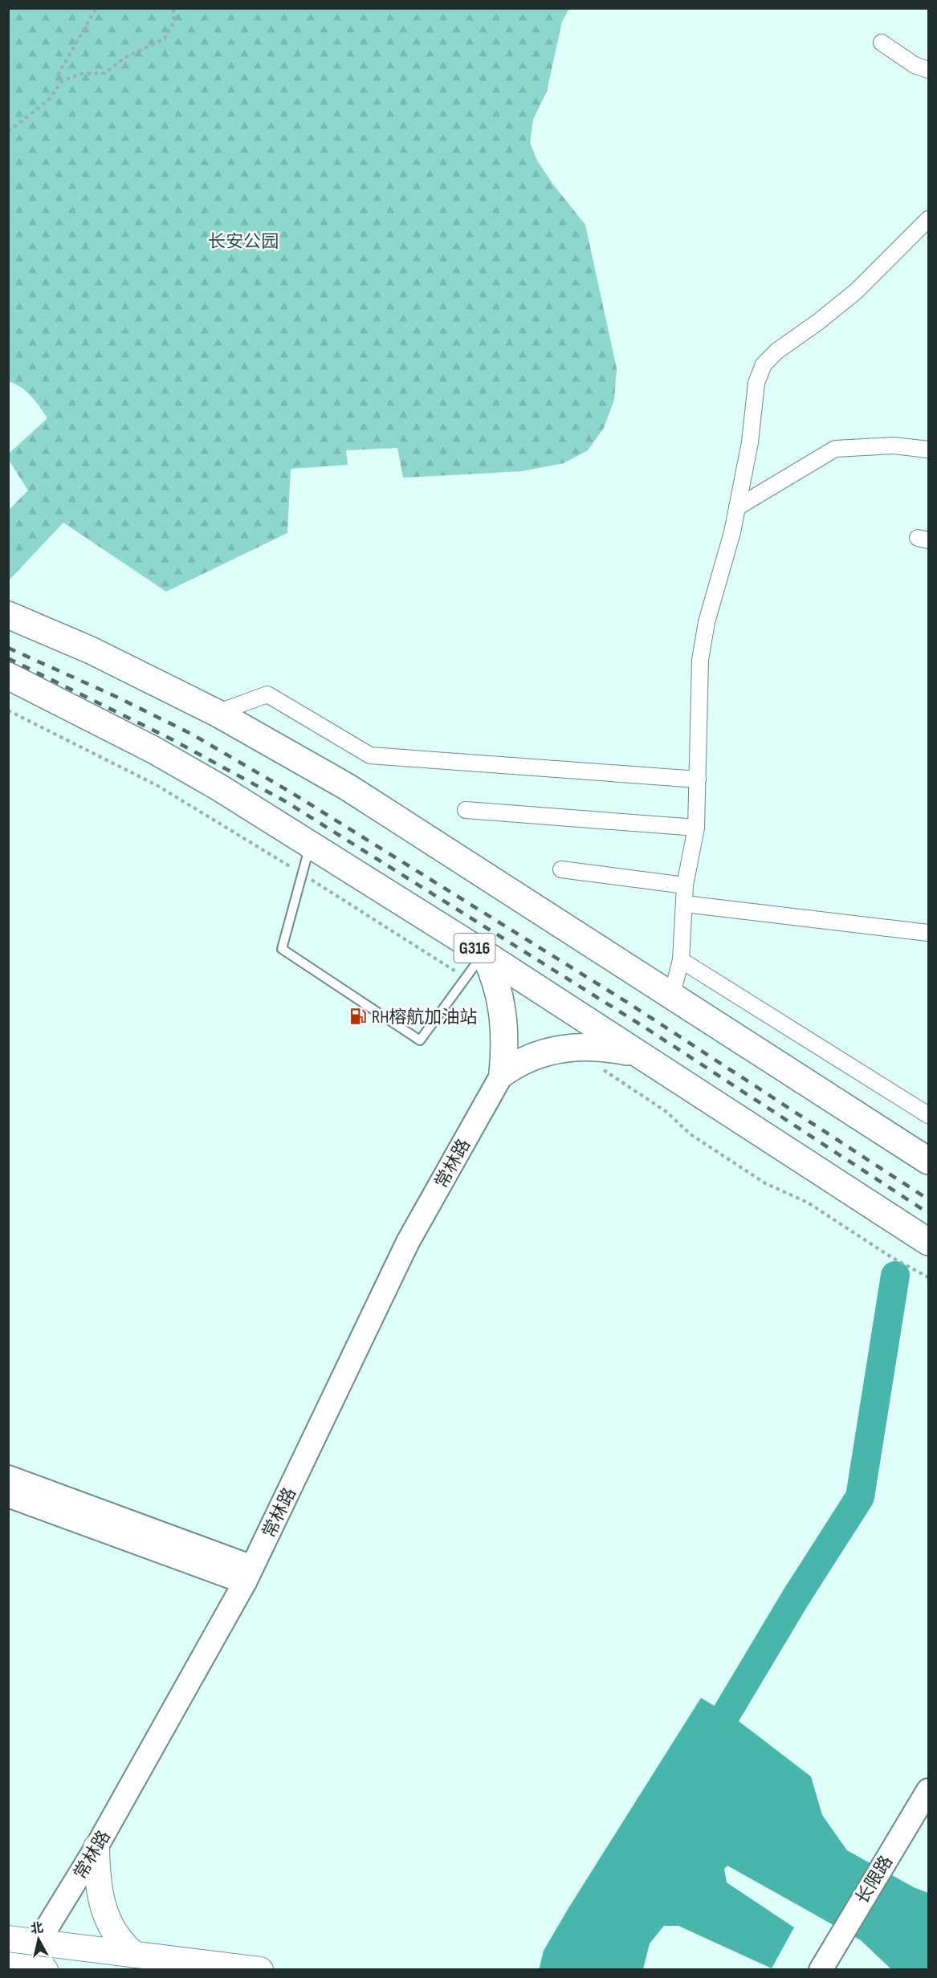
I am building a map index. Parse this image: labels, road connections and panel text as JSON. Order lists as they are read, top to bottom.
{
  "streets": {
    "highway": ["G316"],
    "street": ["常林路", "长限路"]
  },
  "parks": ["长安公园"],
  "places": {
    "fuel station": ["RH榕航加油站"]
  },
  "north": "top"
}
